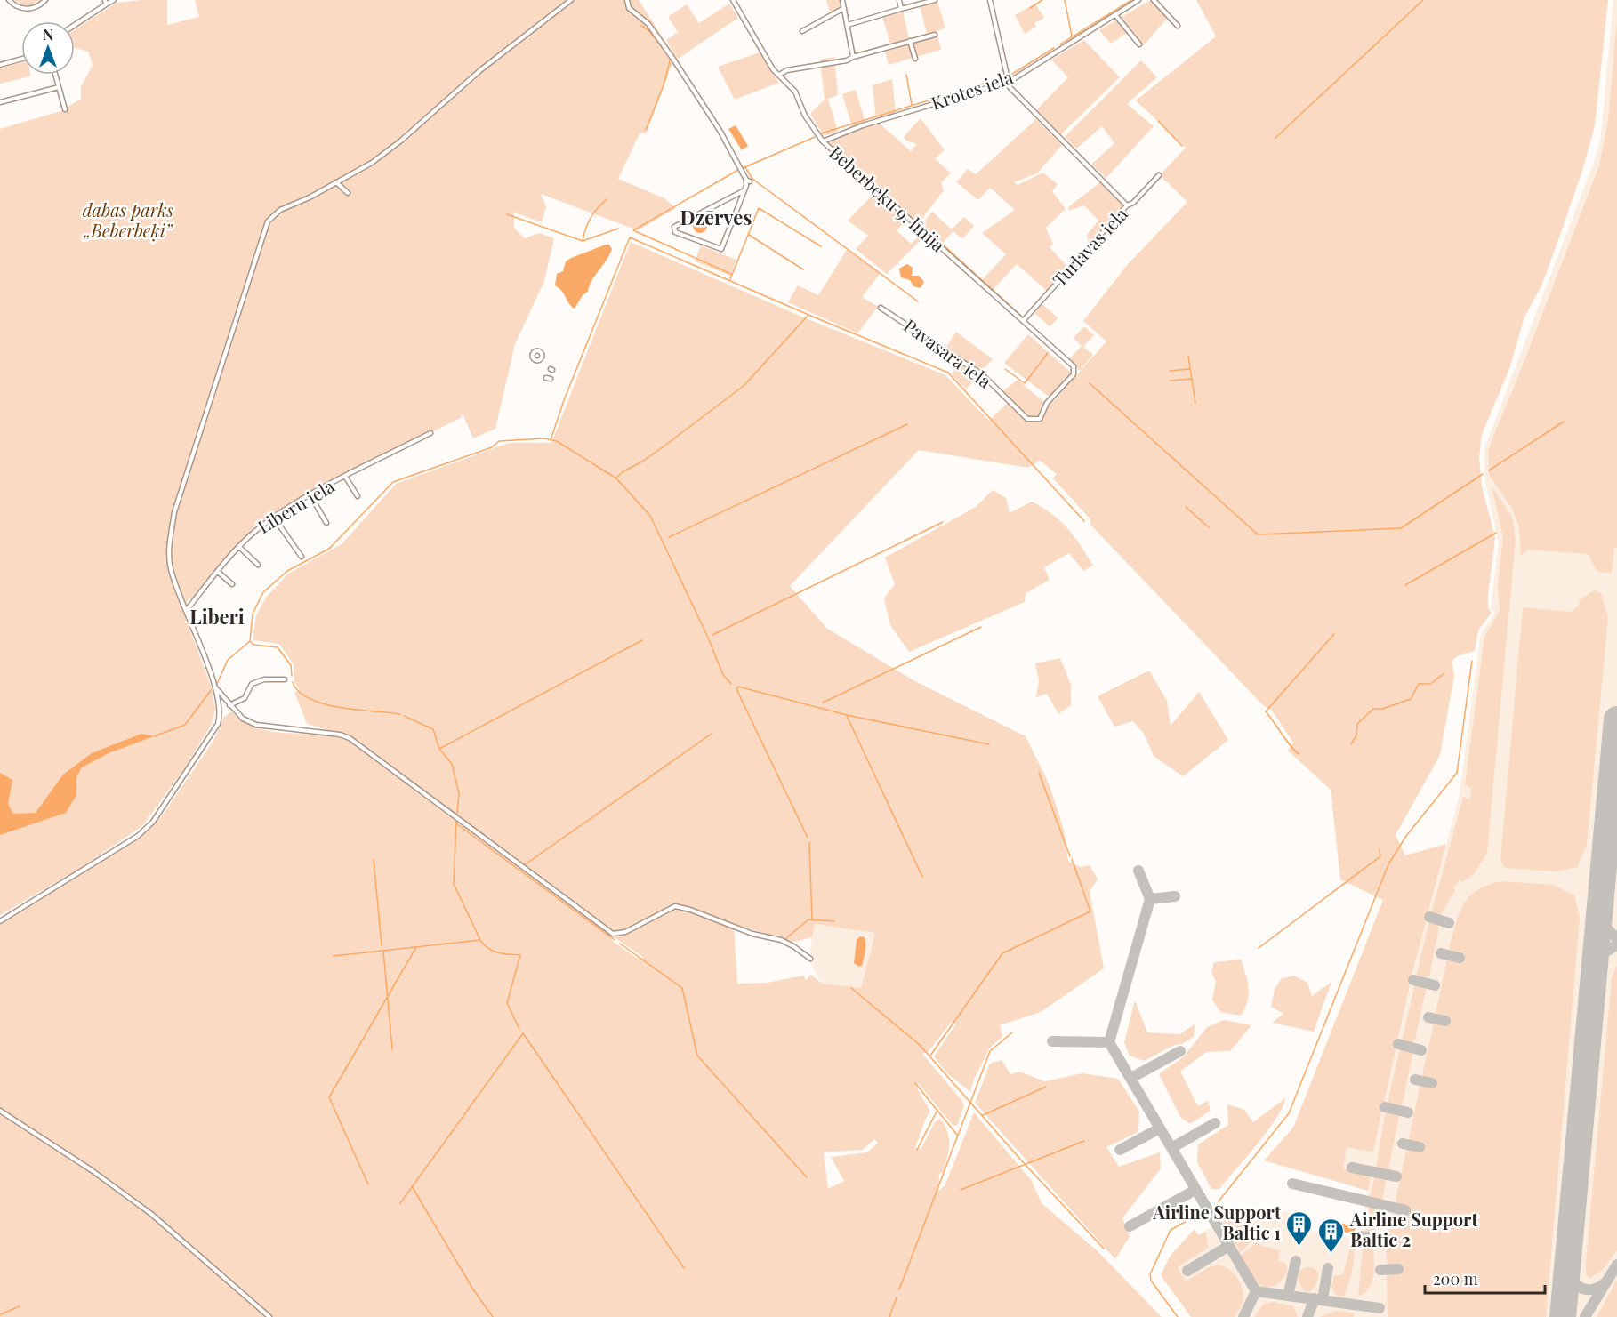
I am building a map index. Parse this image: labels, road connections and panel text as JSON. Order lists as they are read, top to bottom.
{
  "streets": {
    "street": [
      "Krotes iela",
      "Beberbeķu 9. līnija",
      "Turlavas iela",
      "Pavasara iela",
      "Liberu iela"
    ]
  },
  "crossings": [
    ["Krotes iela", "Beberbeķu 9. līnija"],
    ["Beberbeķu 9. līnija", "Turlavas iela"],
    ["Beberbeķu 9. līnija", "Pavasara iela"]
  ],
  "districts": ["Dzērves", "Liberi"],
  "parks": ["dabas parks „Beberbeķi”"],
  "places": {
    "building": ["Airline Support Baltic 1", "Airline Support Baltic 2"]
  },
  "scale_bar": "200 m",
  "north": "top"
}
